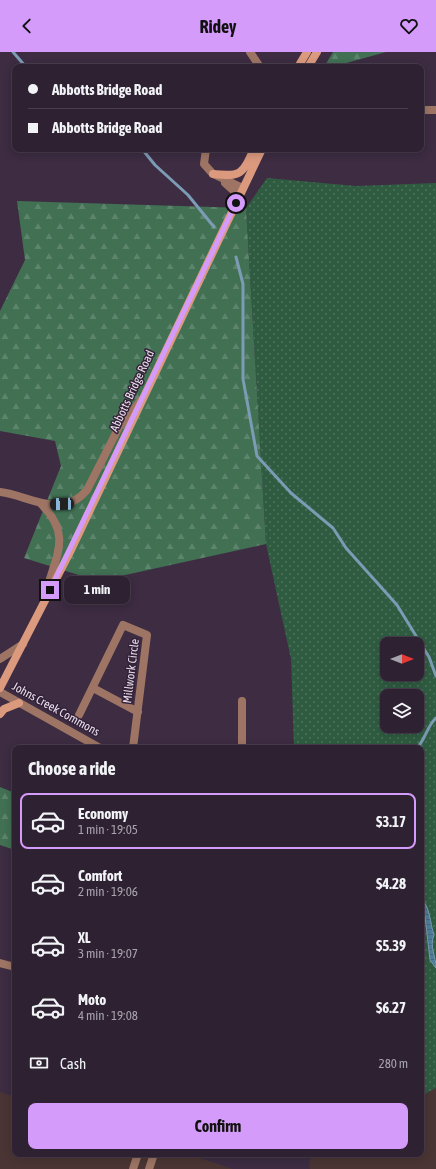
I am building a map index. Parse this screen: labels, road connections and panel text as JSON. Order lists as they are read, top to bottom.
{
  "streets": {
    "main road": ["Abbotts Bridge Road"],
    "street": ["Millwork Circle", "Johns Creek Commons"]
  },
  "north": "right",
  "page": {
    "header": "Ridey",
    "banner": ["Abbotts Bridge Road", "Abbotts Bridge Road"],
    "bubble": "1 min",
    "heading": "Choose a ride",
    "list": [
      {
        "name": "Economy",
        "note": "1 min · 19:05",
        "value": "$3.17"
      },
      {
        "name": "Comfort",
        "note": "2 min · 19:06",
        "value": "$4.28"
      },
      {
        "name": "XL",
        "note": "3 min · 19:07",
        "value": "$5.39"
      },
      {
        "name": "Moto",
        "note": "4 min · 19:08",
        "value": "$6.27"
      }
    ],
    "pay": ["Cash", "280 m"],
    "buttons": "Confirm"
  }
}
